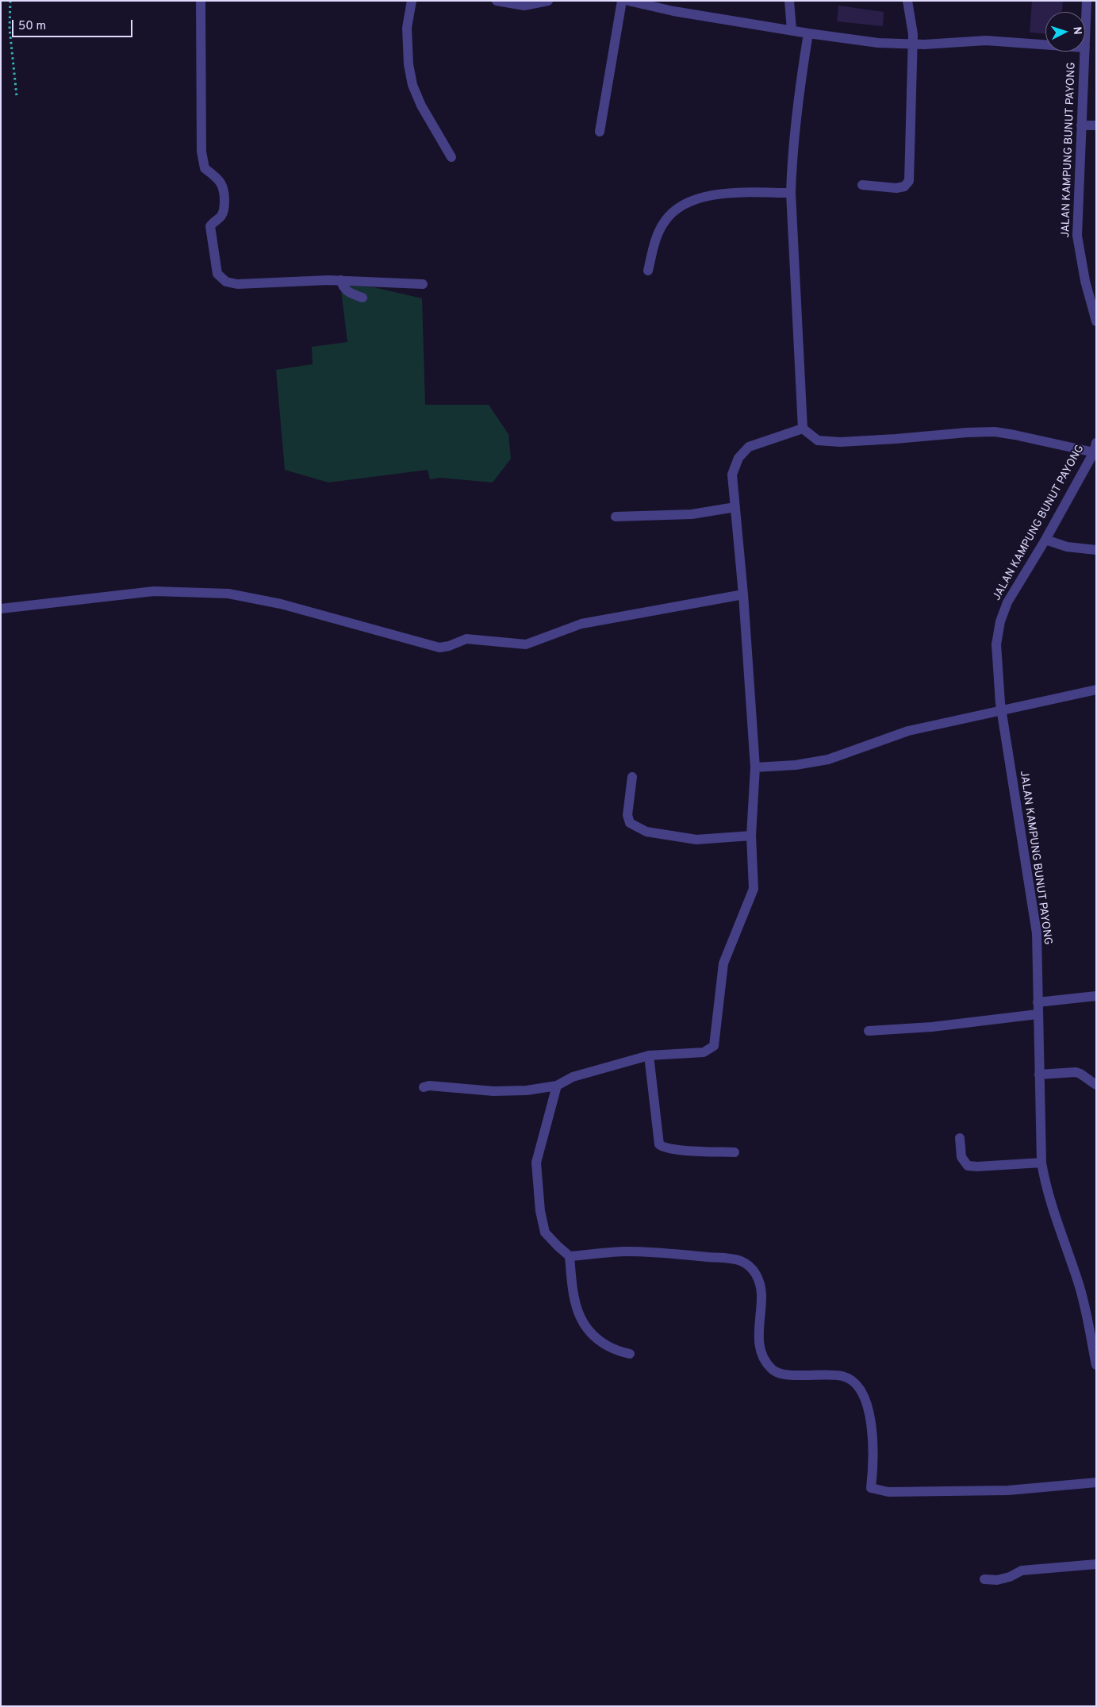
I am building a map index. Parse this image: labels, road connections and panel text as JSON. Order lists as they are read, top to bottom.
{
  "streets": {
    "street": ["JALAN KAMPUNG BUNUT PAYONG"]
  },
  "scale_bar": "50 m",
  "north": "right"
}
